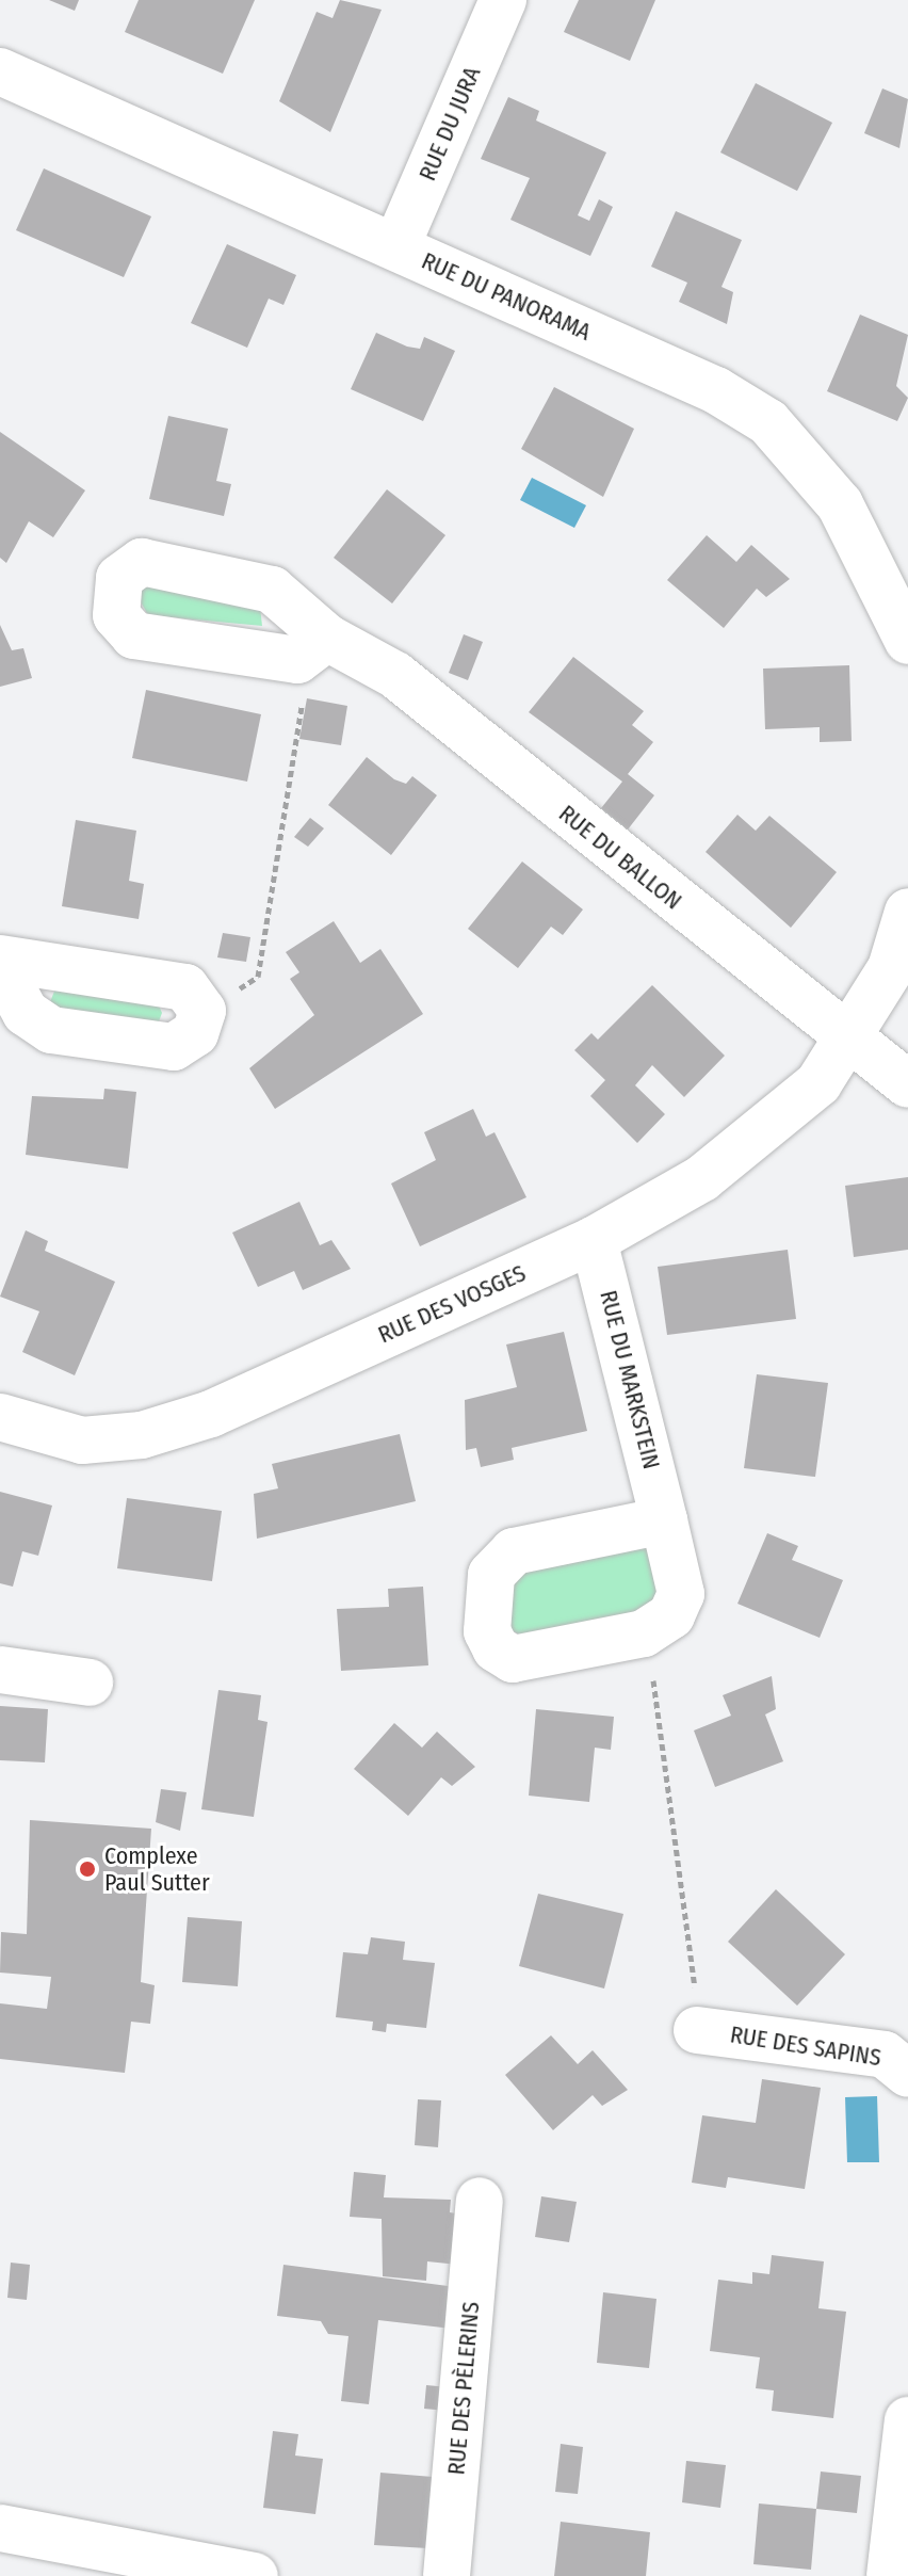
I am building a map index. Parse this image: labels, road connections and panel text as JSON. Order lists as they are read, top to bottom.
{
  "streets": {
    "street": [
      "RUE DU JURA",
      "RUE DU PANORAMA",
      "RUE DU BALLON",
      "RUE DES VOSGES",
      "RUE DU MARKSTEIN",
      "RUE DES SAPINS",
      "RUE DES PÈLERINS"
    ]
  },
  "crossings": [
    ["RUE DU JURA", "RUE DU PANORAMA"],
    ["RUE DU BALLON", "RUE DES VOSGES"],
    ["RUE DES VOSGES", "RUE DU MARKSTEIN"]
  ],
  "places": ["Complexe Paul Sutter"]
}
